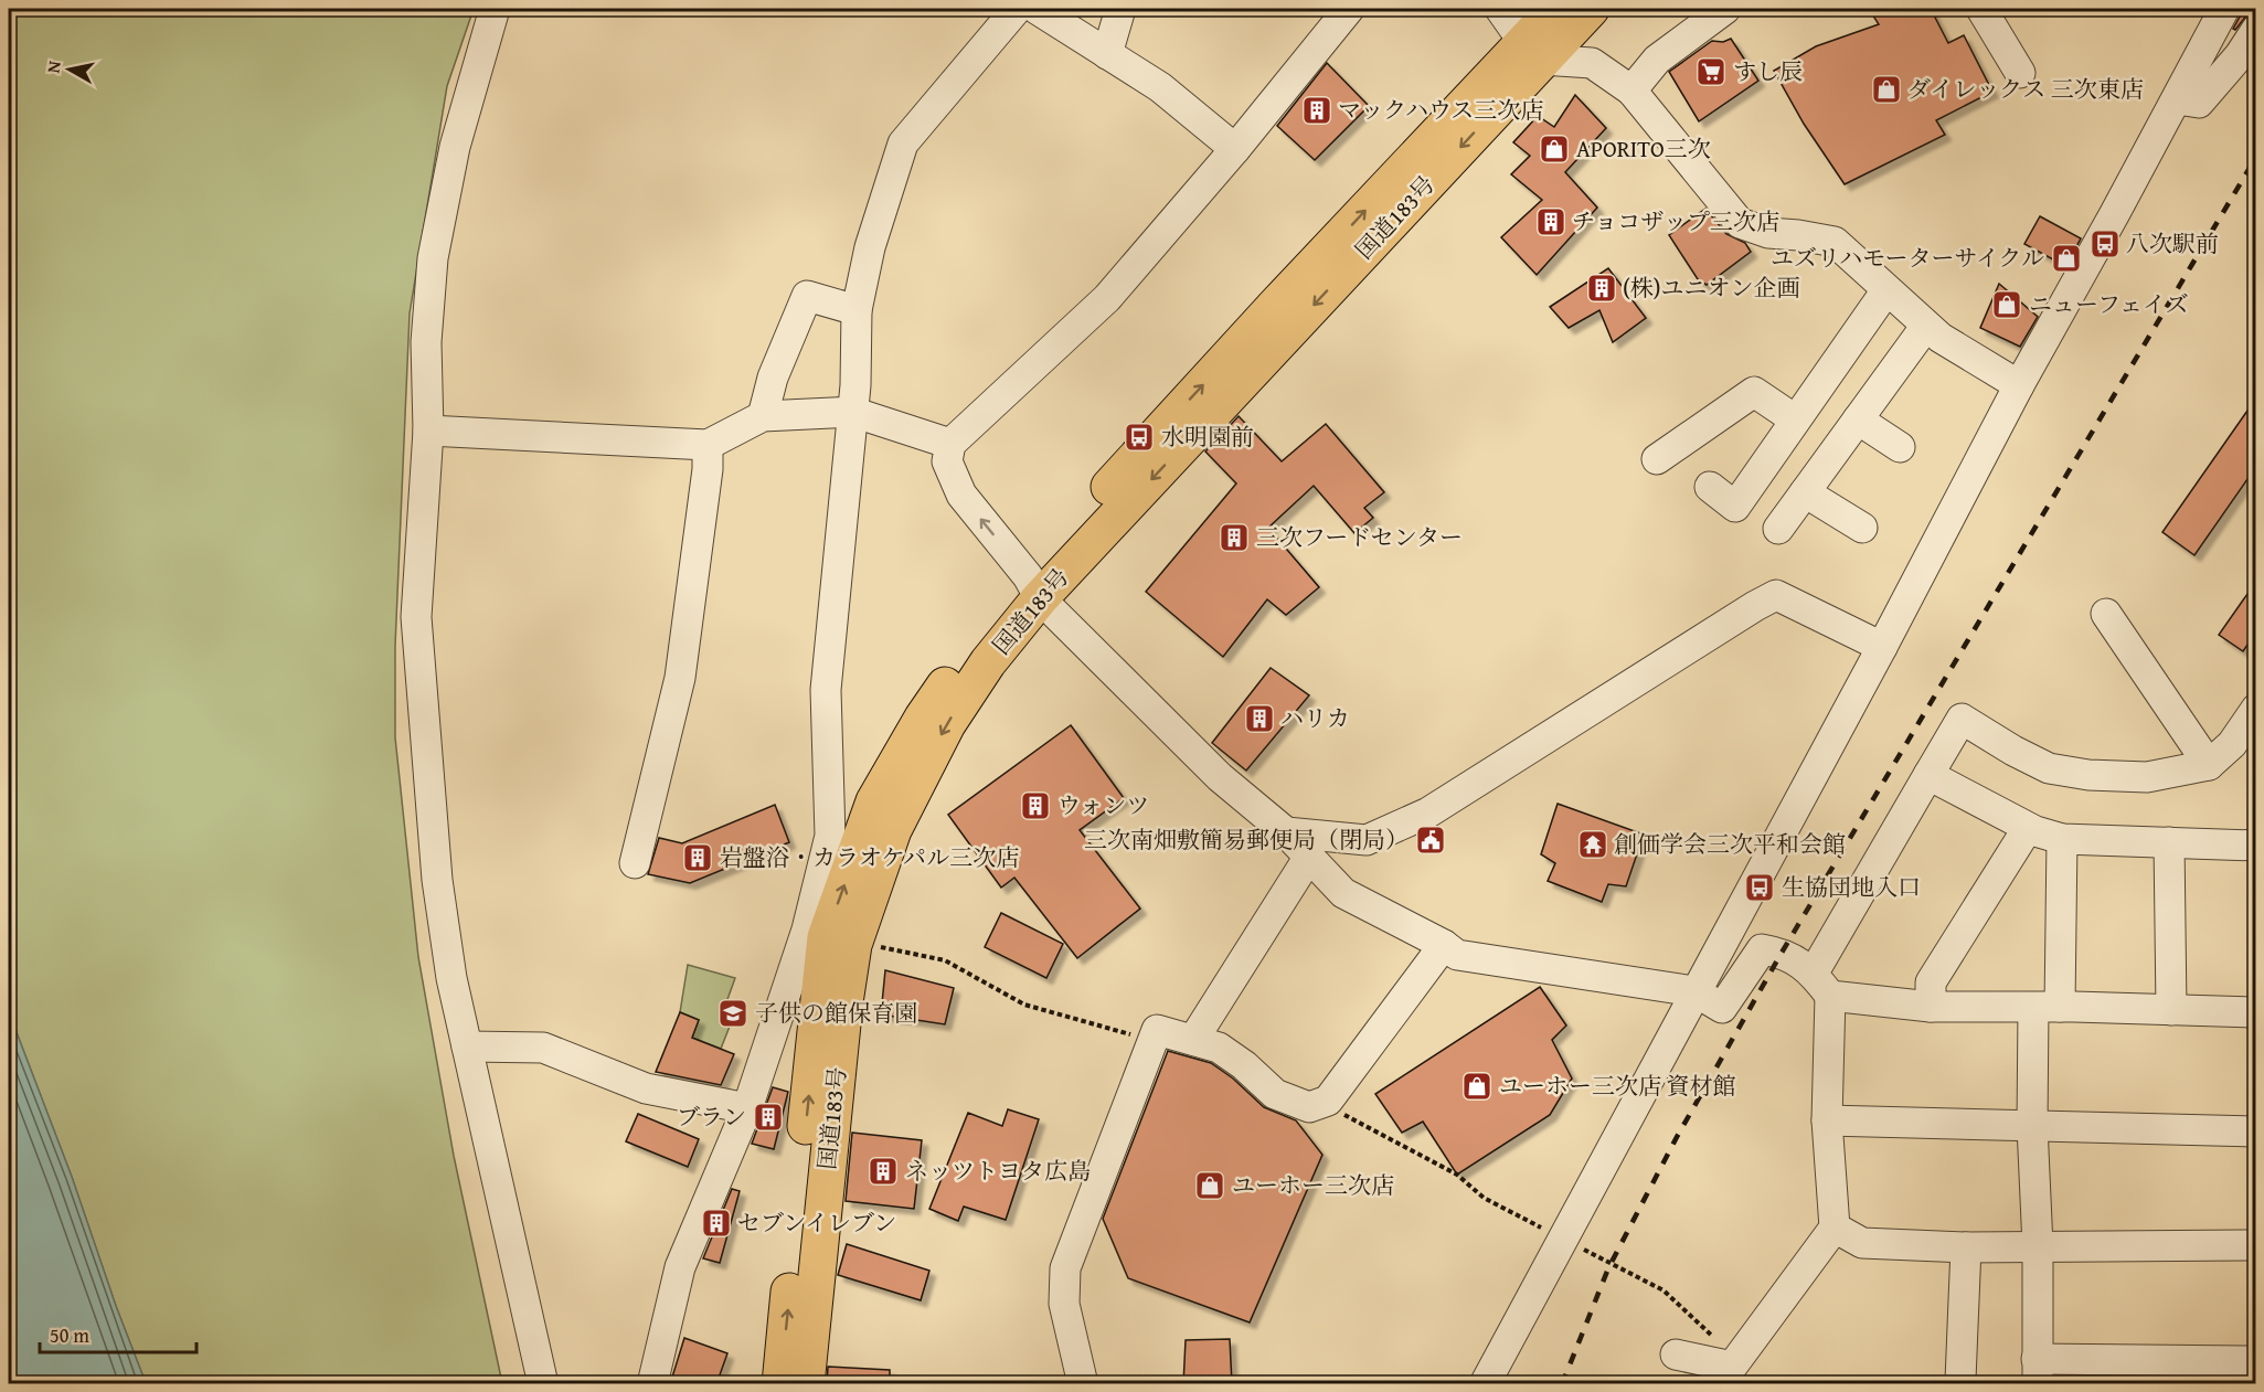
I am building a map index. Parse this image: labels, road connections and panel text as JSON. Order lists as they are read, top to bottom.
{
  "streets": {
    "highway": ["国道183号"]
  },
  "places": {
    "supermarket": ["すし辰"],
    "shop": [
      "ダイレックス 三次東店",
      "APORITO三次",
      "ユズリハモーターサイクル",
      "ニューフェイズ",
      "ユーホー三次店 資材館",
      "ユーホー三次店"
    ],
    "building": [
      "マックハウス三次店",
      "チョコザップ三次店",
      "(株)ユニオン企画",
      "三次フードセンター",
      "ハリカ",
      "ウォンツ",
      "岩盤浴・カラオケパル三次店",
      "ブラン",
      "ネッツトヨタ広島",
      "セブンイレブン"
    ],
    "bus stop": ["八次駅前", "水明園前", "生協団地入口"],
    "public building": ["三次南畑敷簡易郵便局（閉局）"],
    "temple": ["創価学会三次平和会館"],
    "school or university": ["子供の館保育園"]
  },
  "scale_bar": "50 m",
  "north": "left"
}
